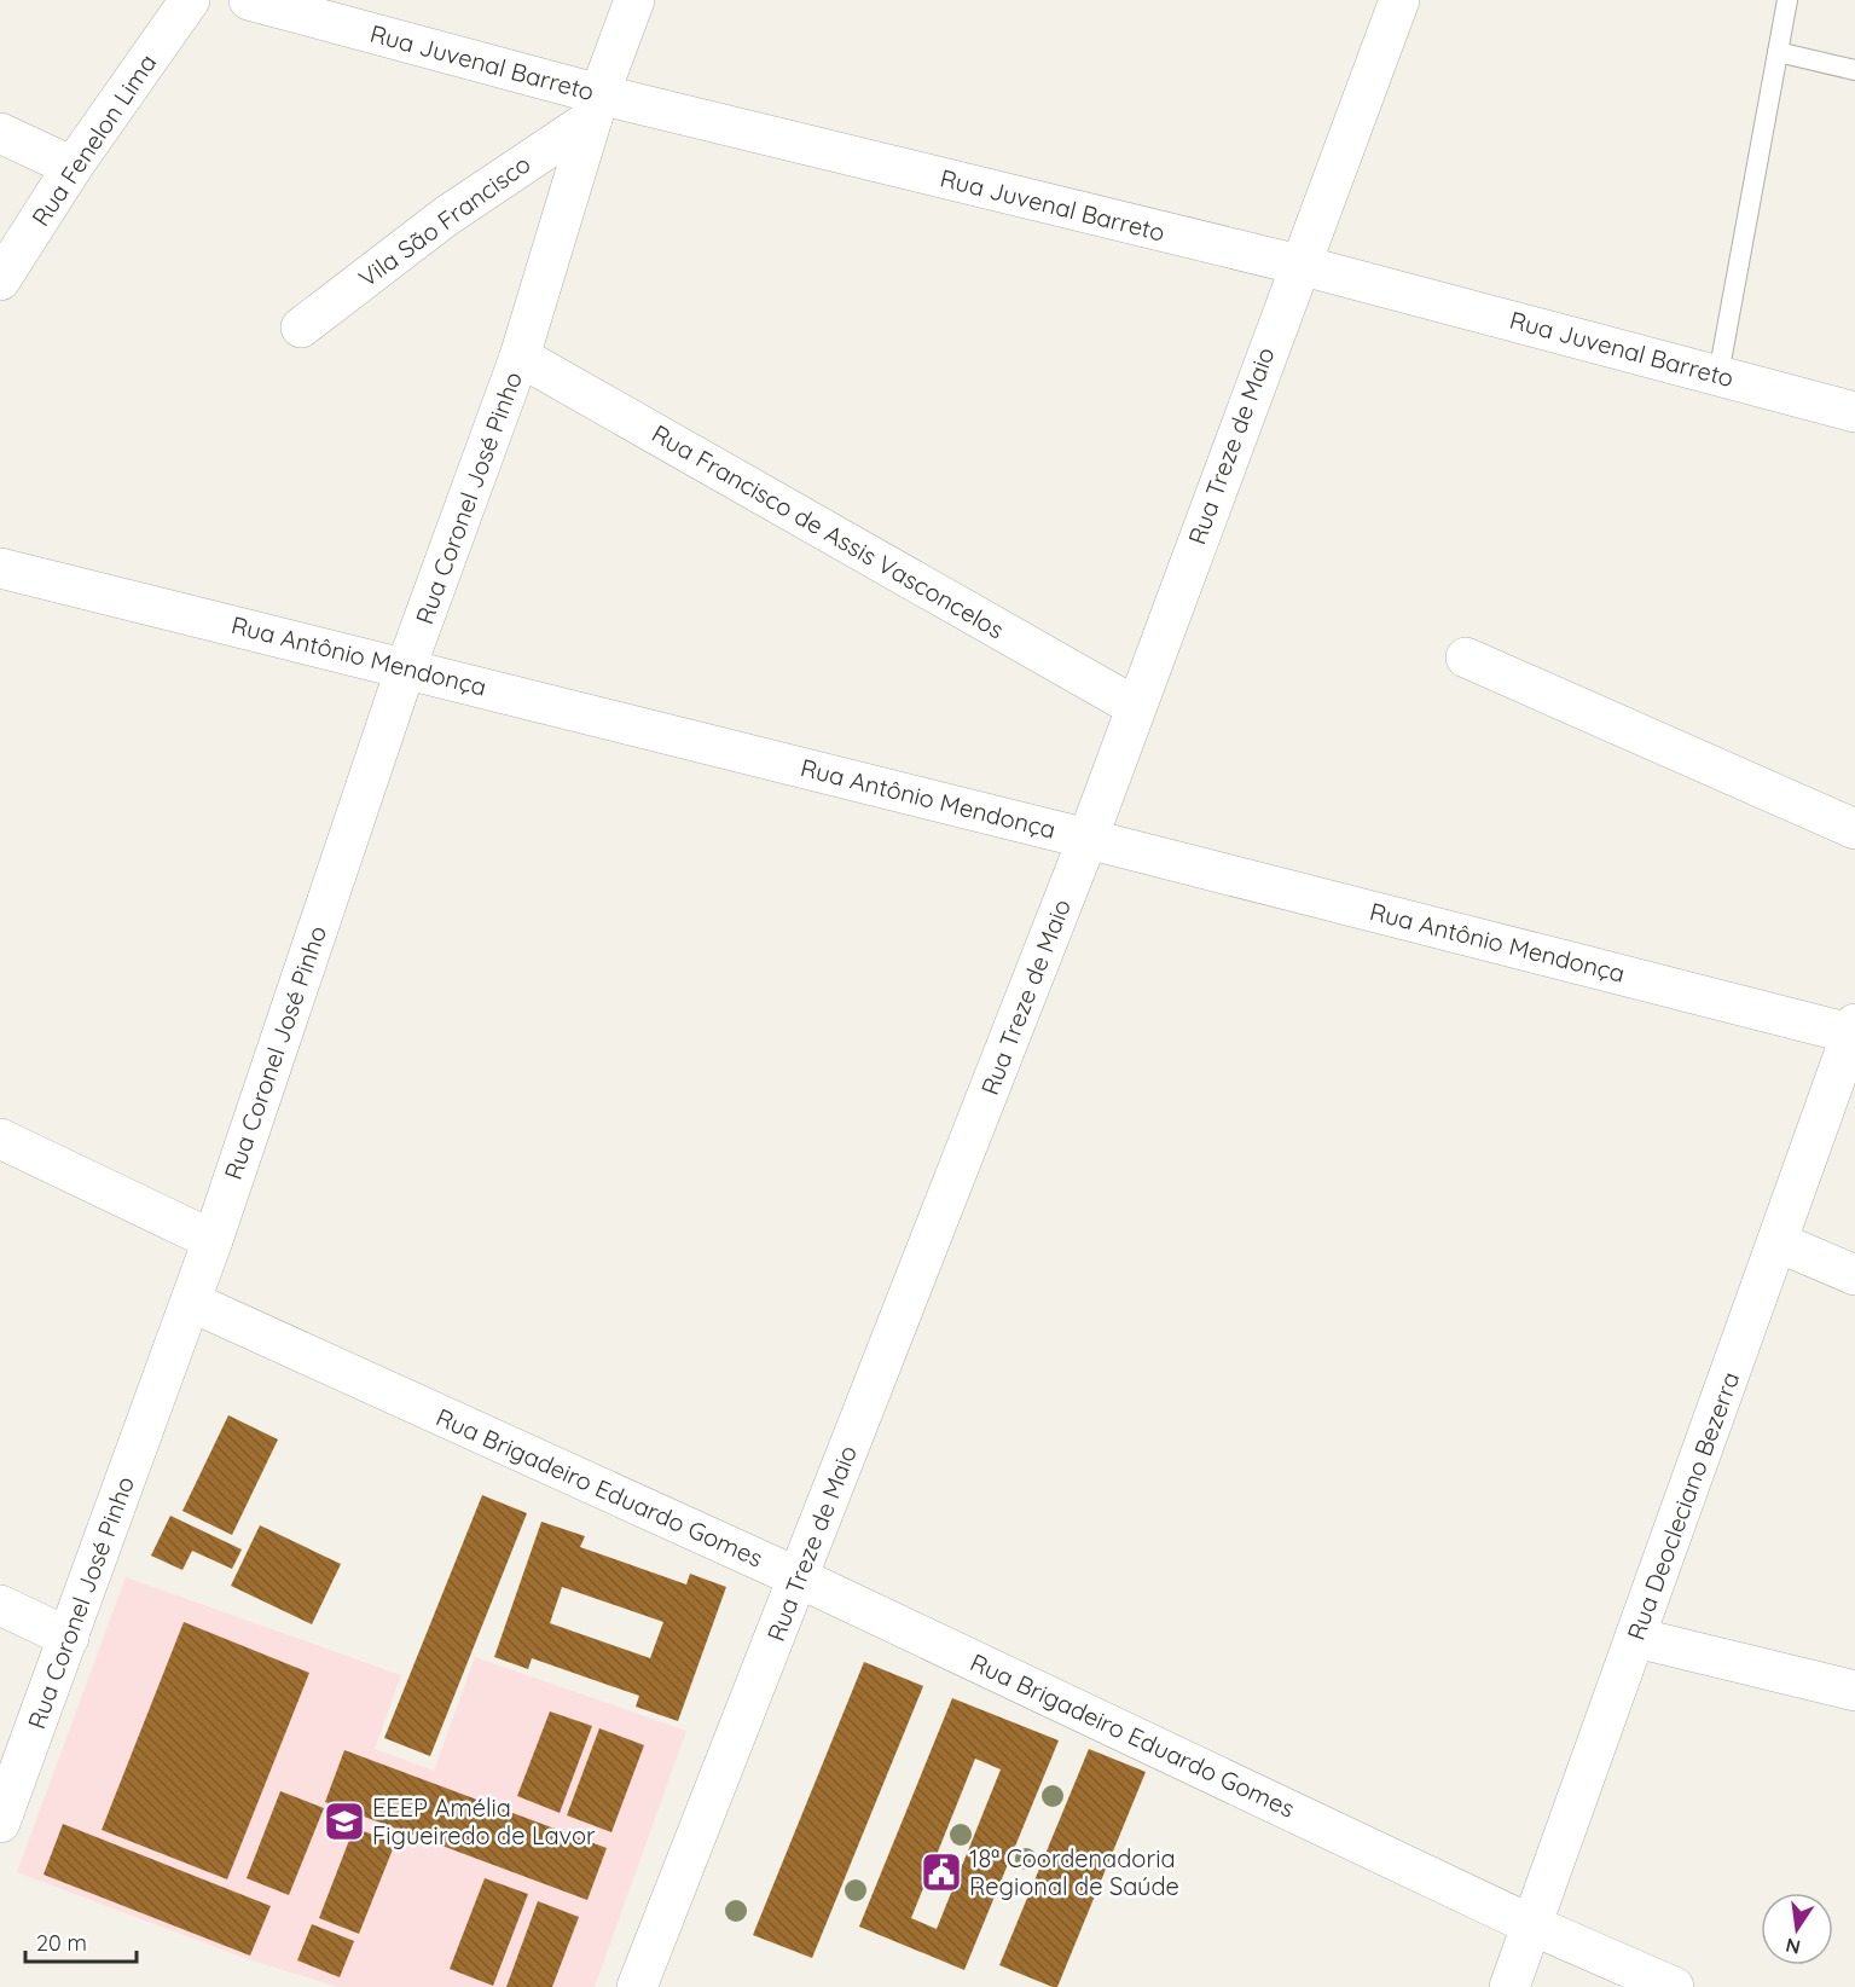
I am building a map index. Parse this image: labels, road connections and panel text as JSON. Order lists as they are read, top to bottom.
{
  "streets": {
    "street": [
      "Rua Juvenal Barreto",
      "Rua Fenelon Lima",
      "Vila São Francisco",
      "Rua Treze de Maio",
      "Rua Coronel José Pinho",
      "Rua Francisco de Assis Vasconcelos",
      "Rua Antônio Mendonça",
      "Rua Brigadeiro Eduardo Gomes",
      "Rua Deocleciano Bezerra"
    ]
  },
  "crossings": [
    ["Rua Juvenal Barreto", "Vila São Francisco"],
    ["Rua Juvenal Barreto", "Rua Treze de Maio"],
    ["Rua Juvenal Barreto", "Rua Coronel José Pinho"],
    ["Vila São Francisco", "Rua Coronel José Pinho"],
    ["Rua Treze de Maio", "Rua Francisco de Assis Vasconcelos"],
    ["Rua Treze de Maio", "Rua Antônio Mendonça"],
    ["Rua Treze de Maio", "Rua Brigadeiro Eduardo Gomes"],
    ["Rua Coronel José Pinho", "Rua Francisco de Assis Vasconcelos"],
    ["Rua Coronel José Pinho", "Rua Antônio Mendonça"],
    ["Rua Coronel José Pinho", "Rua Brigadeiro Eduardo Gomes"],
    ["Rua Antônio Mendonça", "Rua Deocleciano Bezerra"],
    ["Rua Brigadeiro Eduardo Gomes", "Rua Deocleciano Bezerra"]
  ],
  "places": {
    "school or university": ["EEEP Amélia Figueiredo de Lavor"],
    "public building": ["18ª Coordenadoria Regional de Saúde"]
  },
  "scale_bar": "20 m",
  "north": "bottom"
}
